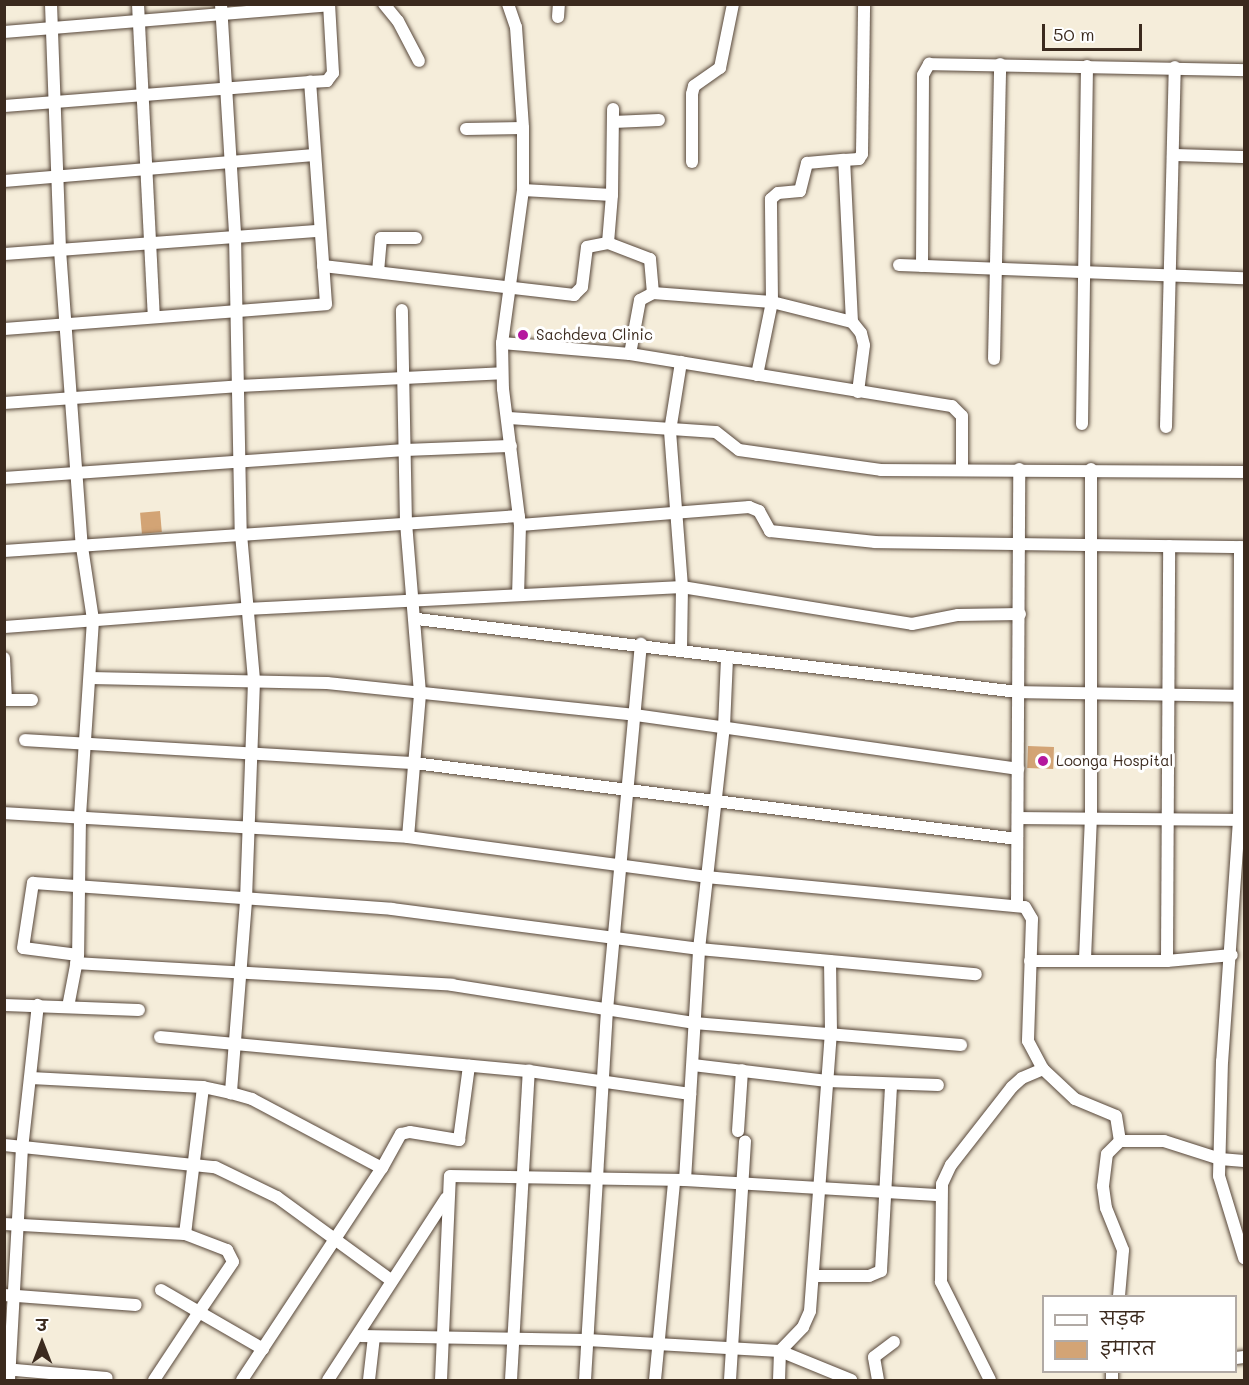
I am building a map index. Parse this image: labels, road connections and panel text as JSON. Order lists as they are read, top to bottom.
{
  "places": ["Sachdeva Clinic", "Loonga Hospital"],
  "legend": ["सड़क", "इमारत"],
  "scale_bar": "50 m",
  "north": "top"
}
